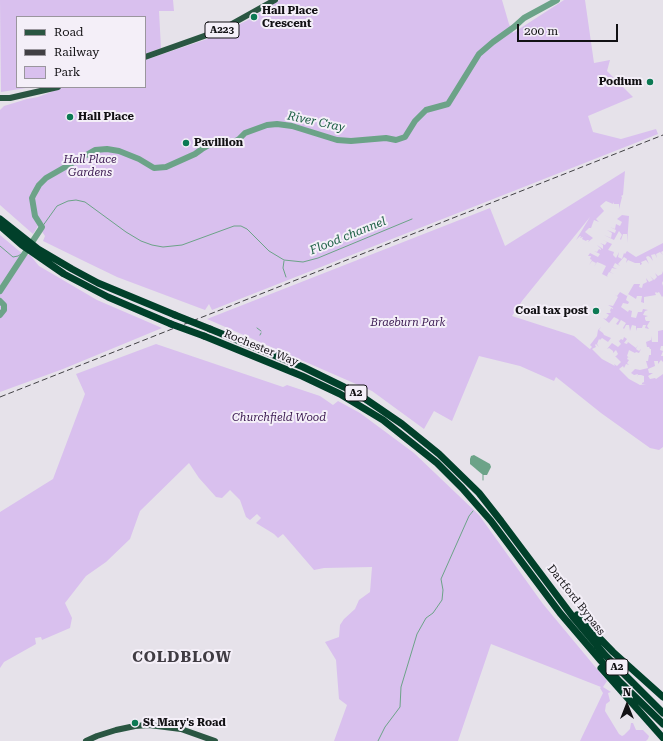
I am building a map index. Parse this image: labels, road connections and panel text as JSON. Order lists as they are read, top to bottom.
{
  "streets": {
    "highway": ["Rochester Way", "A2", "Dartford Bypass"],
    "main road": ["A223"]
  },
  "crossings": [
    ["Rochester Way", "Dartford Bypass"]
  ],
  "districts": ["COLDBLOW"],
  "water": ["River Cray", "Flood channel"],
  "parks": ["Hall Place Gardens", "Braeburn Park", "Churchfield Wood"],
  "places": [
    "Hall Place Crescent",
    "Podium",
    "Hall Place",
    "Pavillion",
    "Coal tax post",
    "St Mary's Road"
  ],
  "legend": ["Road", "Railway", "Park"],
  "scale_bar": "200 m",
  "north": "top"
}
